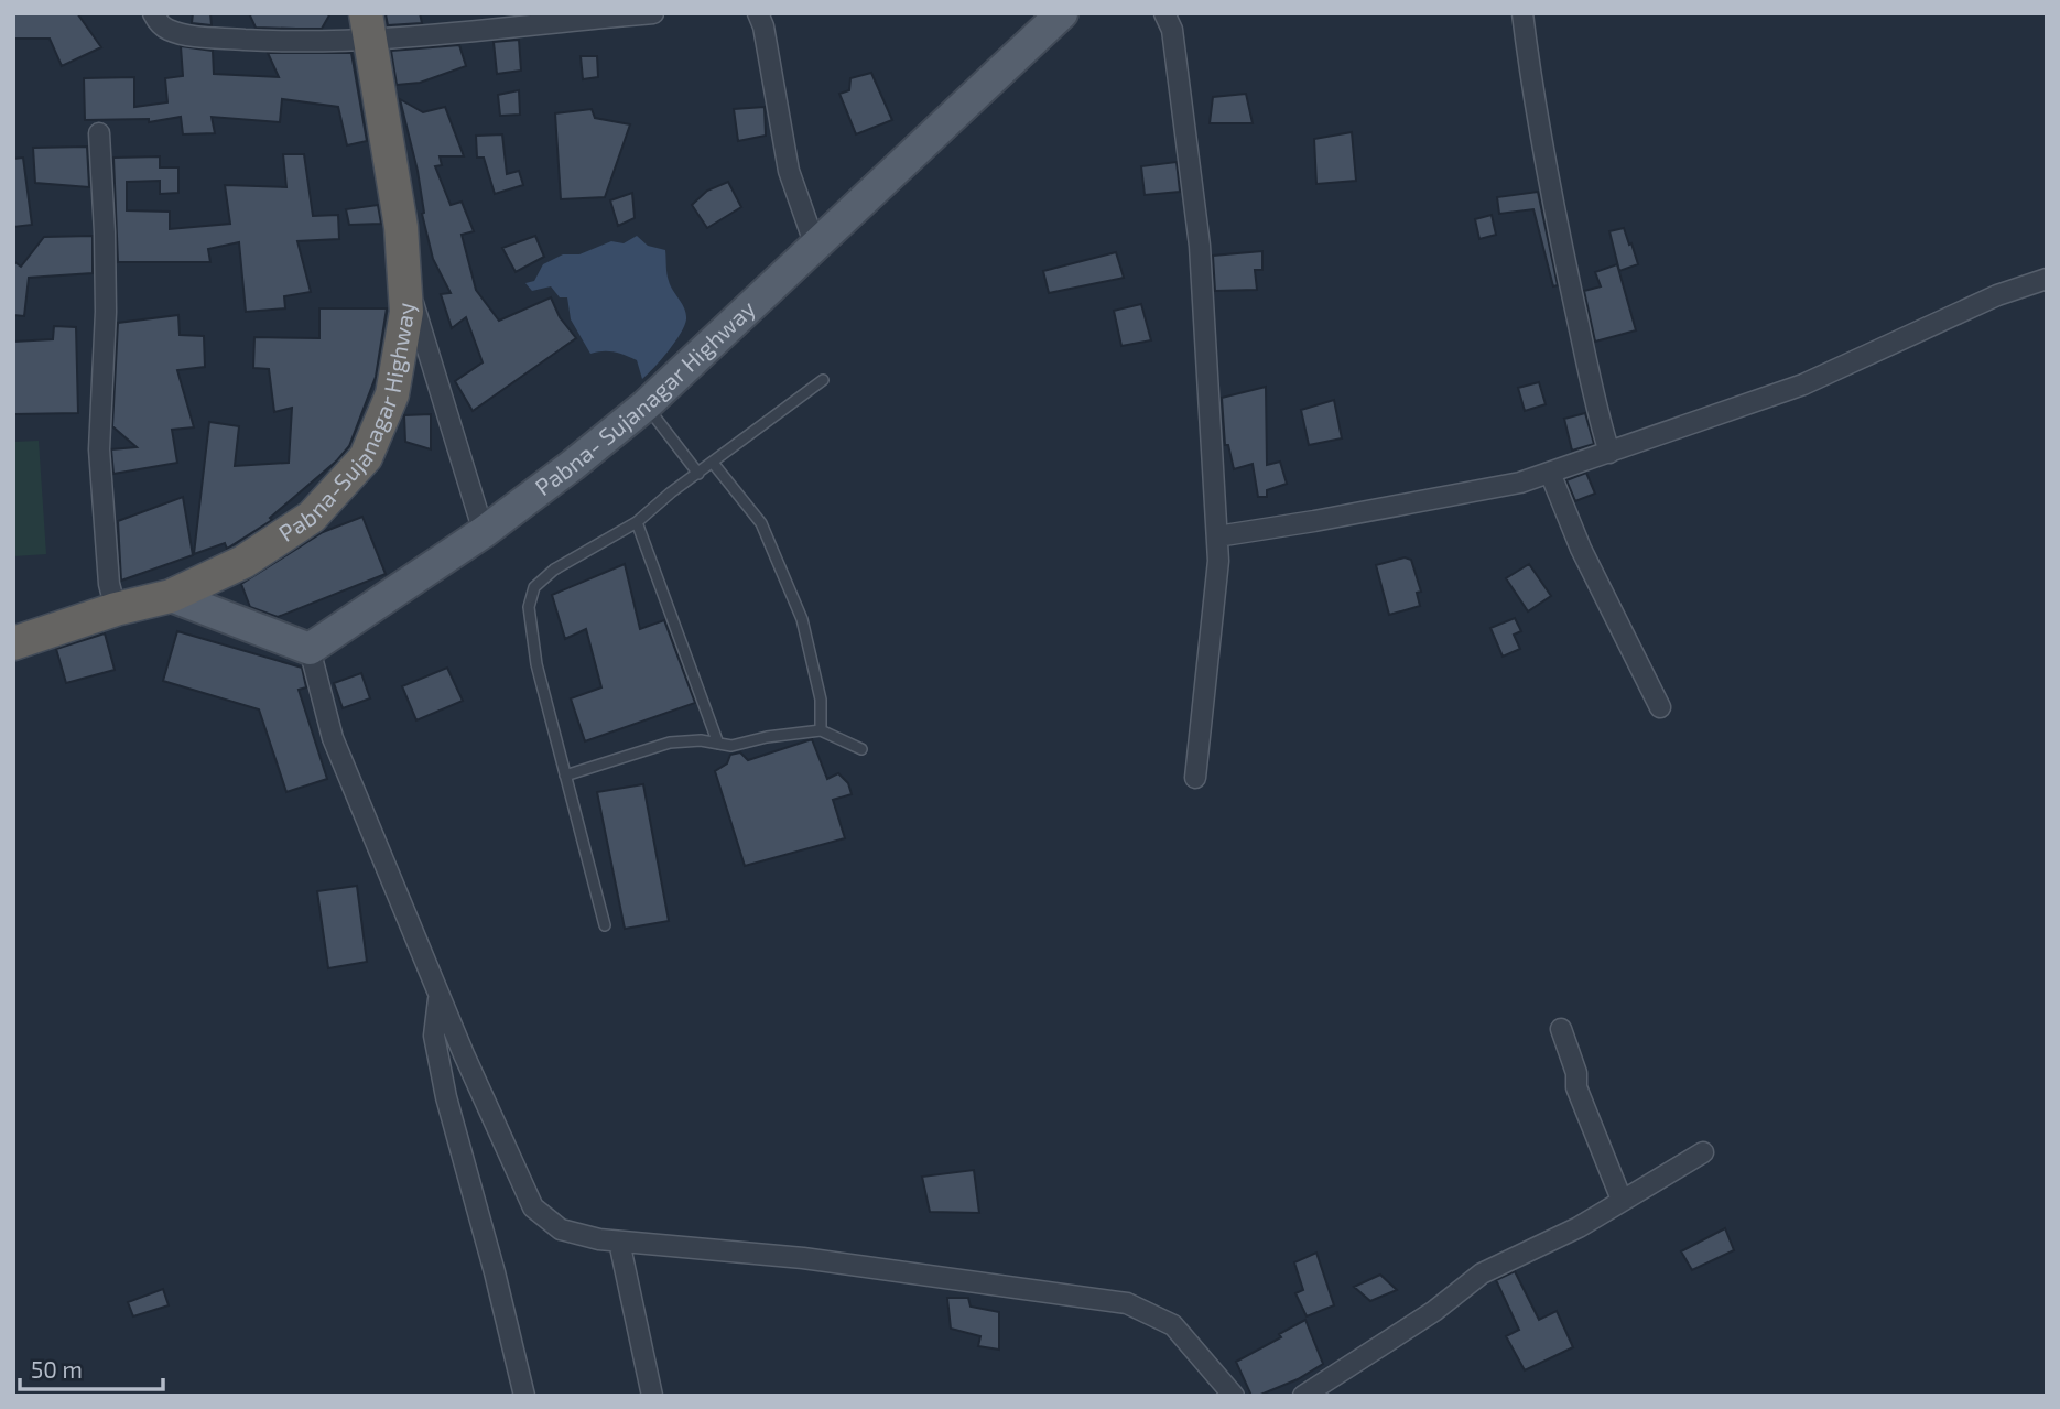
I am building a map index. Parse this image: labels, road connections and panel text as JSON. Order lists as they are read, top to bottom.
{
  "streets": {
    "highway": ["Pabna-Sujanagar Highway"],
    "main road": ["Pabna- Sujanagar Highway"]
  },
  "scale_bar": "50 m"
}
